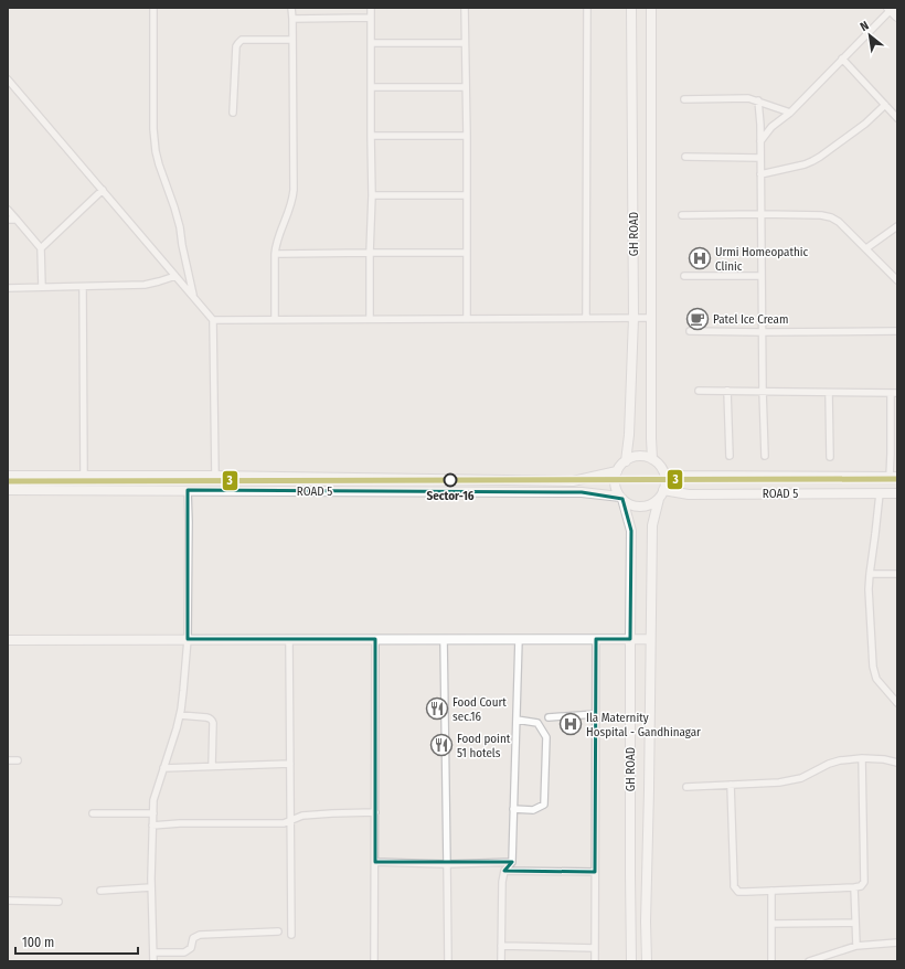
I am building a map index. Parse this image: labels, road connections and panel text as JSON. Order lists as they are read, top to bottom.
{
  "streets": {
    "street": ["GH ROAD", "ROAD 5"]
  },
  "crossings": [
    ["GH ROAD", "ROAD 5"]
  ],
  "places": {
    "hospital": ["Urmi Homeopathic Clinic", "Ila Maternity Hospital - Gandhinagar"],
    "cafe": ["Patel Ice Cream"],
    "other": ["Sector-16"],
    "restaurant": ["Food Court sec.16", "Food point 51 hotels"]
  },
  "lines": ["transit line 3"],
  "scale_bar": "100 m",
  "north": "top left"
}
